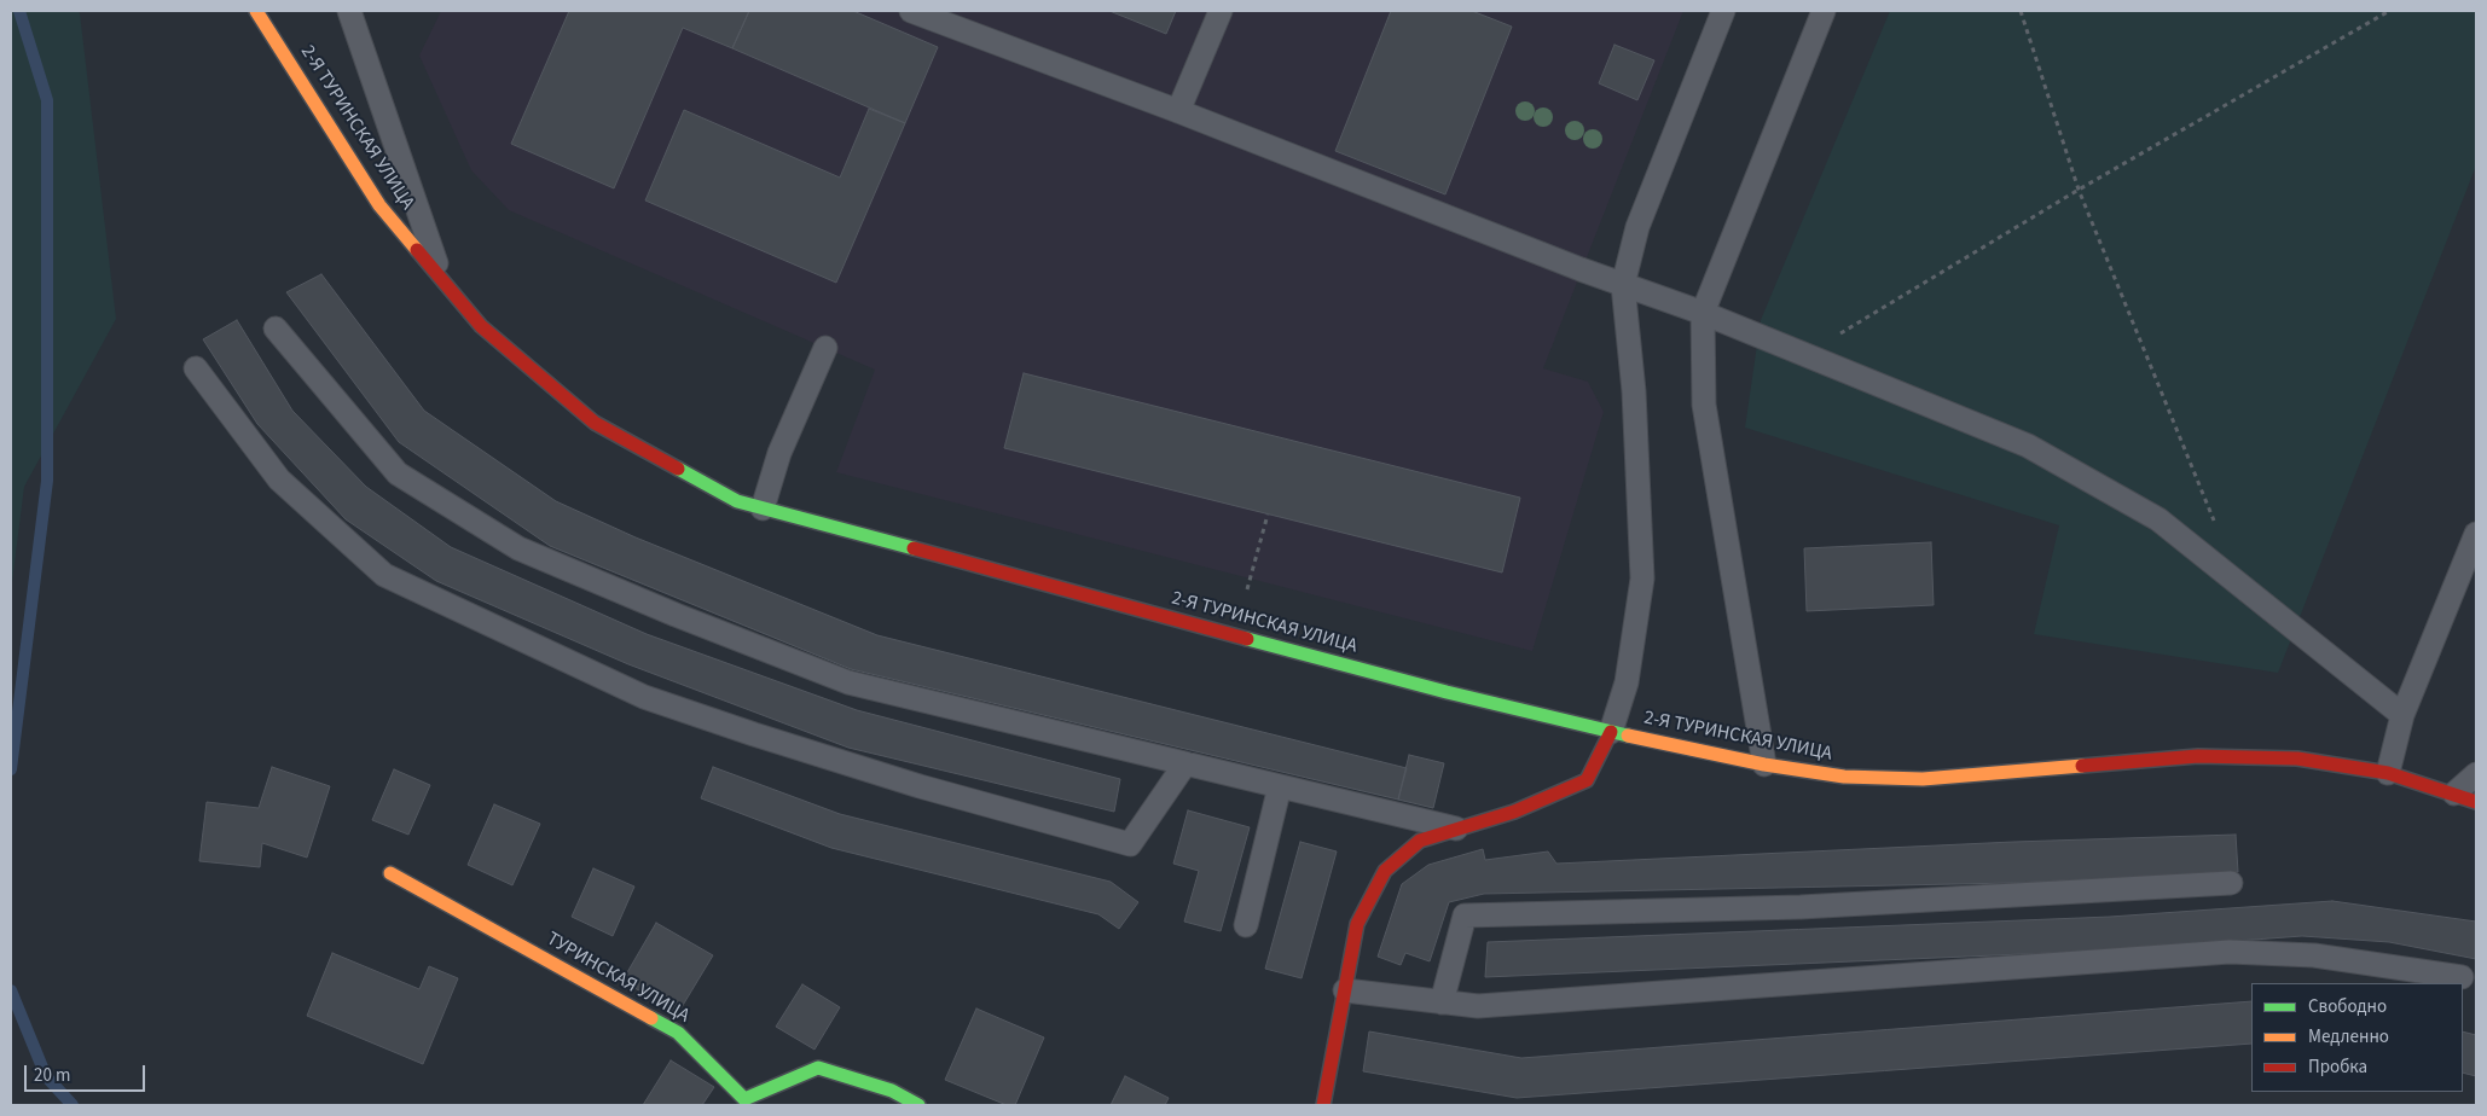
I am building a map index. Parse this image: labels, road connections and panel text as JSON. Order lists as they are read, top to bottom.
{
  "streets": {
    "street": ["2-Я ТУРИНСКАЯ УЛИЦА", "ТУРИНСКАЯ УЛИЦА"]
  },
  "legend": ["Свободно", "Медленно", "Пробка"],
  "scale_bar": "20 m"
}
